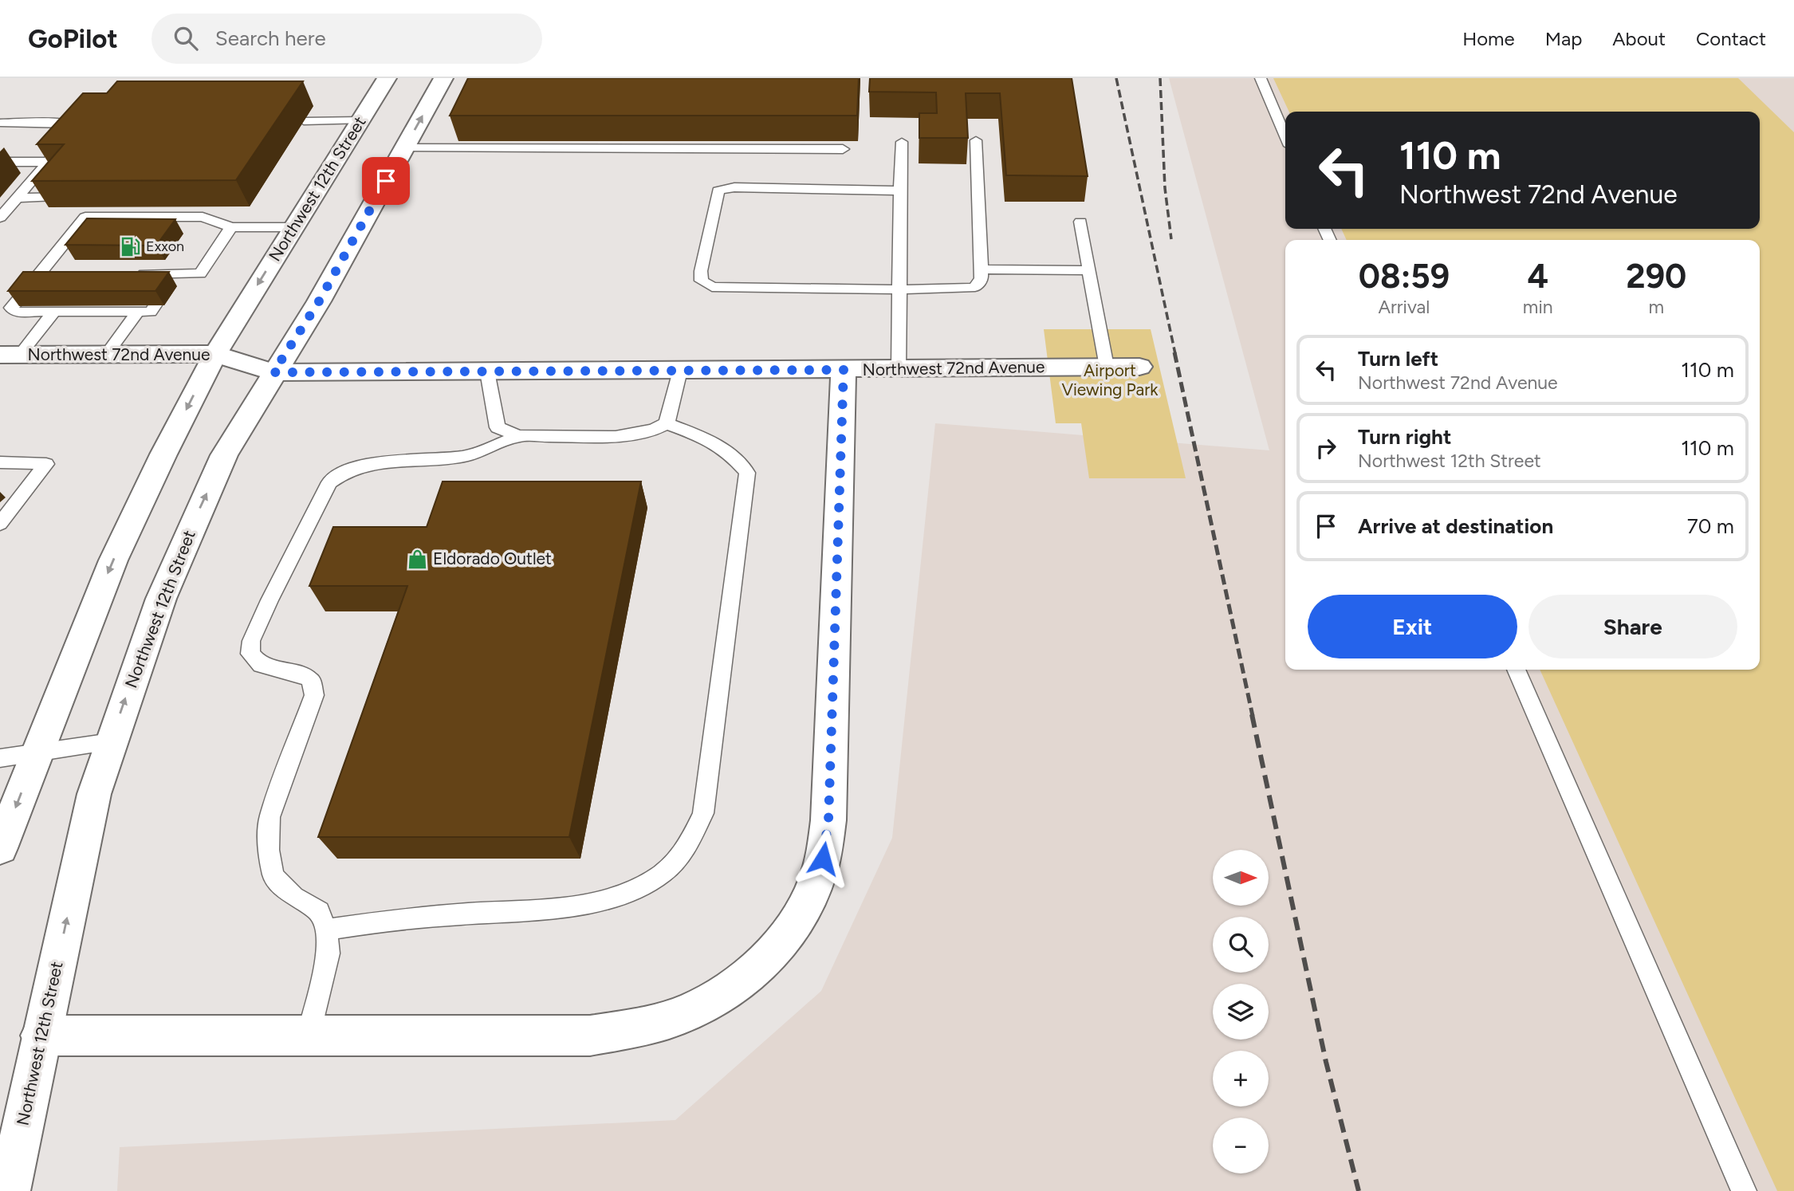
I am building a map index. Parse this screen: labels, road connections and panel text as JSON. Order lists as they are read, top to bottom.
{
  "streets": {
    "main road": ["Northwest 12th Street", "Northwest 72nd Avenue"]
  },
  "crossings": [
    ["Northwest 12th Street", "Northwest 72nd Avenue"]
  ],
  "parks": ["Airport Viewing Park"],
  "places": {
    "fuel station": ["Exxon"],
    "shop": ["Eldorado Outlet"]
  },
  "north": "right",
  "page": {
    "header": "GoPilot",
    "search": "Search here",
    "nav": [
      "Home",
      "Map",
      "About",
      "Contact"
    ],
    "turn": ["110 m", "Northwest 72nd Avenue"],
    "eta": [
      "08:59",
      "Arrival",
      "4",
      "min",
      "290",
      "m"
    ],
    "list": [
      {
        "name": "Turn left",
        "note": "Northwest 72nd Avenue",
        "value": "110 m"
      },
      {
        "name": "Turn right",
        "note": "Northwest 12th Street",
        "value": "110 m"
      },
      {
        "name": "Arrive at destination",
        "value": "70 m"
      }
    ],
    "buttons": ["Exit", "Share"],
    "map_buttons": ["+", "−"]
  }
}
